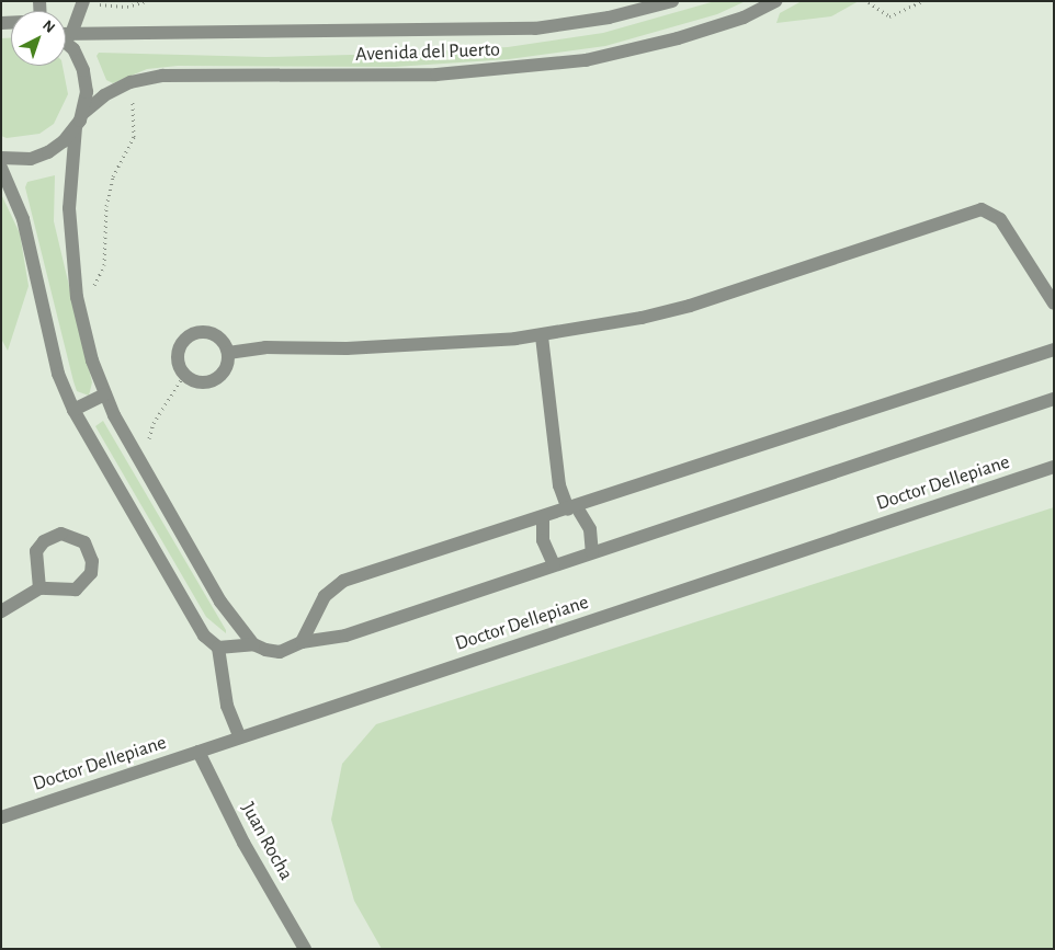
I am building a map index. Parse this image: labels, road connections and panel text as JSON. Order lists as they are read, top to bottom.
{
  "streets": {
    "street": ["Avenida del Puerto", "Doctor Dellepiane", "Juan Rocha"]
  },
  "crossings": [
    ["Doctor Dellepiane", "Juan Rocha"]
  ],
  "north": "top right"
}
